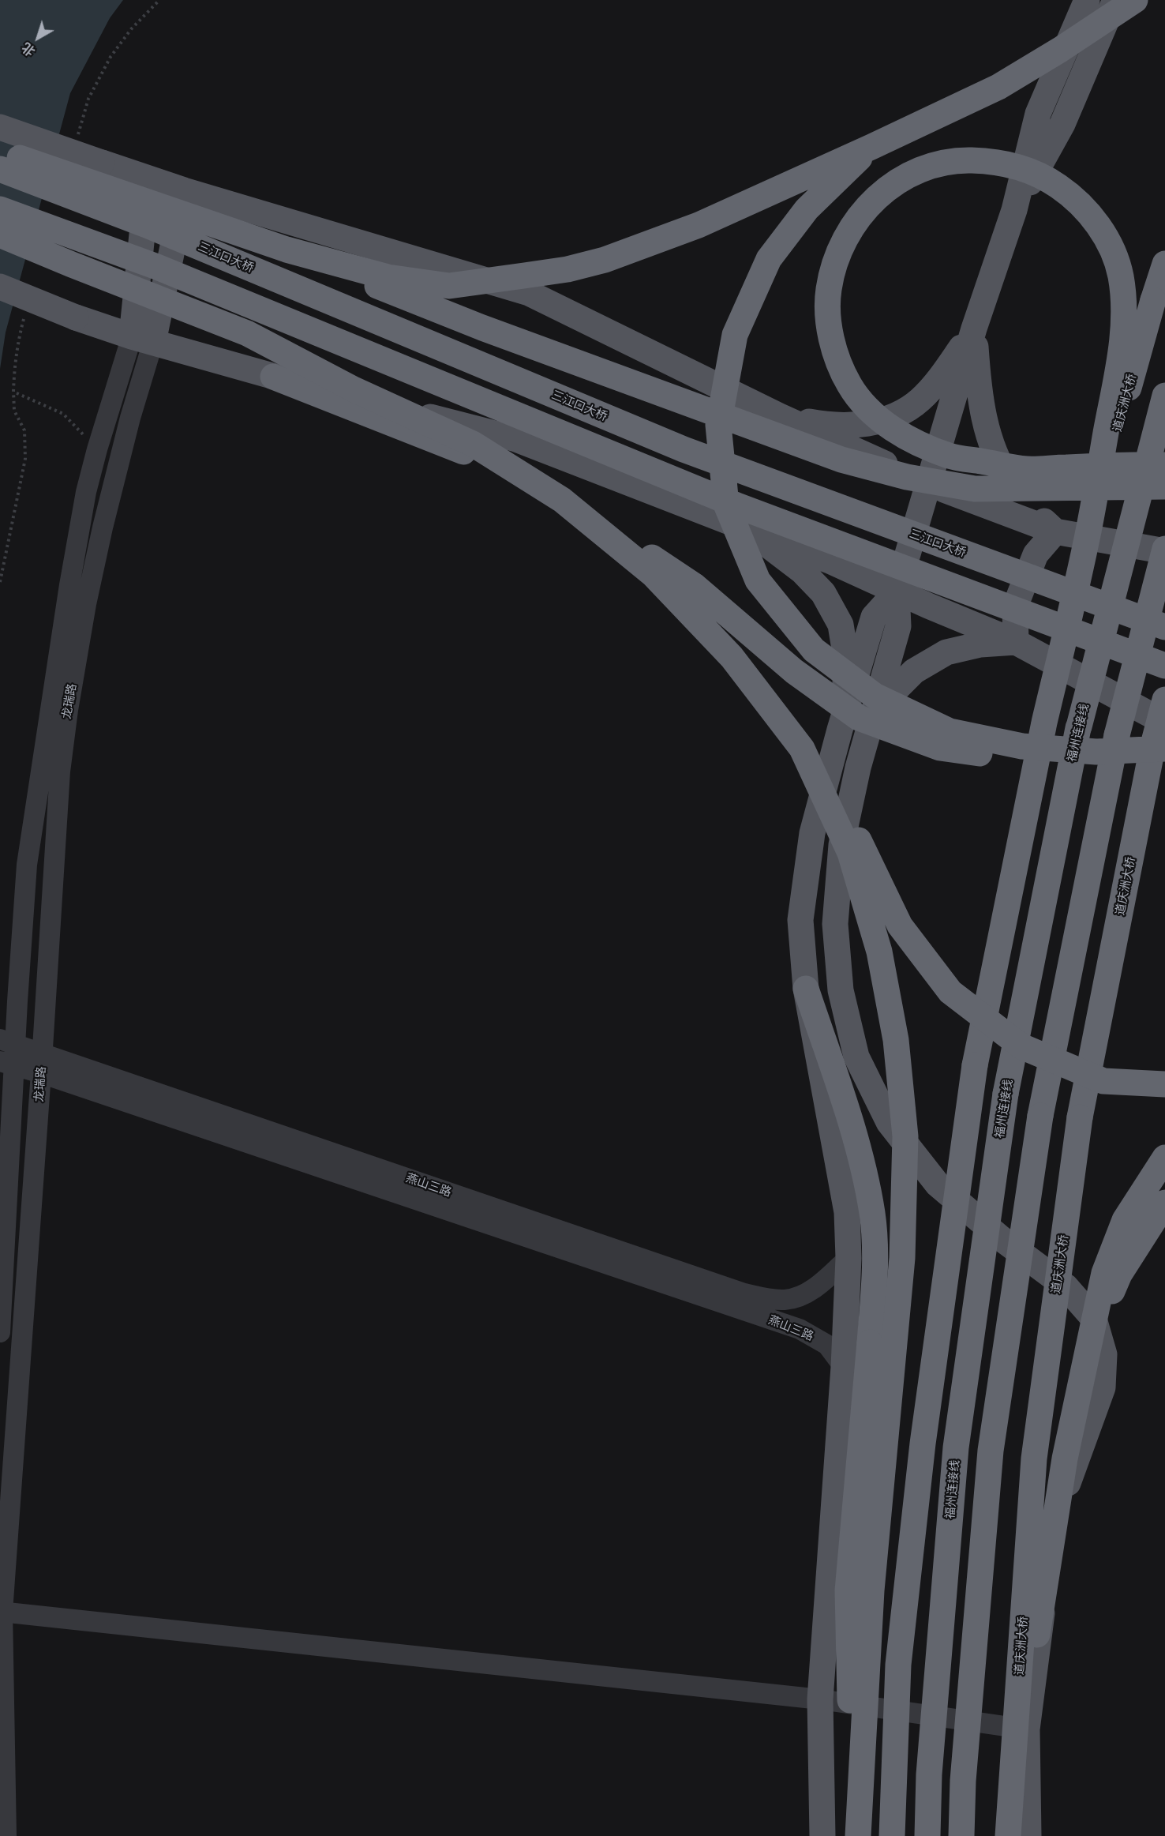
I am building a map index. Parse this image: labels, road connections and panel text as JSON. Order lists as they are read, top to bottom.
{
  "streets": {
    "highway": ["三江口大桥", "道庆洲大桥", "福州连接线"],
    "street": ["龙瑞路", "燕山三路"]
  },
  "crossings": [
    ["龙瑞路", "燕山三路"]
  ],
  "north": "bottom left"
}
